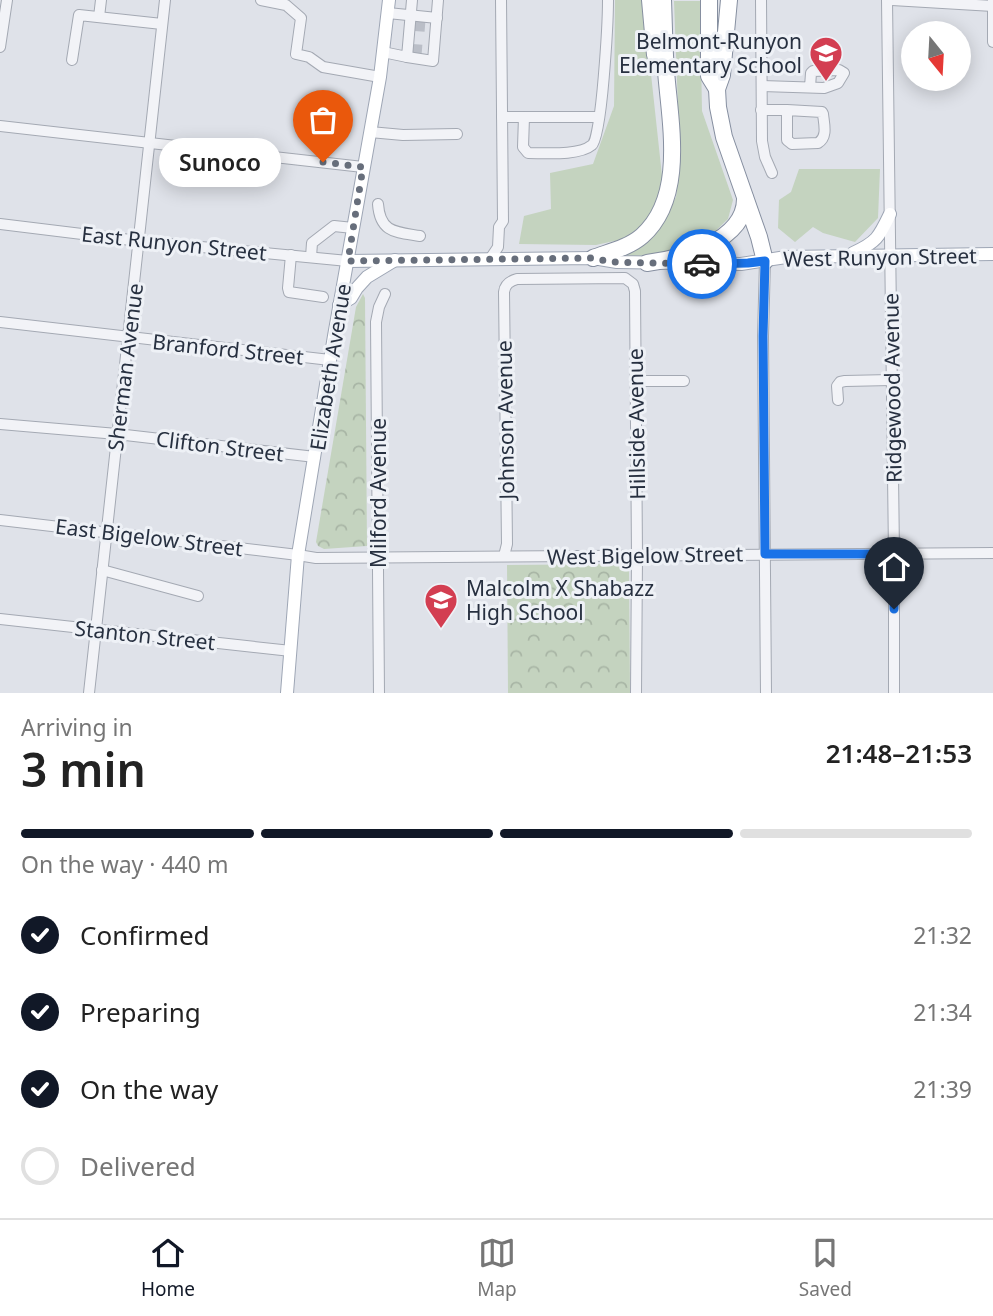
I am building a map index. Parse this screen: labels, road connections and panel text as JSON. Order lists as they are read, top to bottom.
{
  "streets": {
    "main road": ["West Runyon Street", "Elizabeth Avenue"],
    "street": [
      "East Runyon Street",
      "Branford Street",
      "Sherman Avenue",
      "Ridgewood Avenue",
      "Johnson Avenue",
      "Hillside Avenue",
      "Clifton Street",
      "Milford Avenue",
      "East Bigelow Street",
      "West Bigelow Street",
      "Stanton Street"
    ]
  },
  "crossings": [
    ["East Runyon Street", "West Runyon Street"],
    ["East Runyon Street", "Sherman Avenue"],
    ["East Runyon Street", "Elizabeth Avenue"],
    ["West Runyon Street", "Elizabeth Avenue"],
    ["West Runyon Street", "Ridgewood Avenue"],
    ["Branford Street", "Sherman Avenue"],
    ["Branford Street", "Elizabeth Avenue"],
    ["Sherman Avenue", "Clifton Street"],
    ["Sherman Avenue", "East Bigelow Street"],
    ["Sherman Avenue", "Stanton Street"],
    ["Elizabeth Avenue", "Clifton Street"],
    ["Elizabeth Avenue", "East Bigelow Street"],
    ["Elizabeth Avenue", "West Bigelow Street"],
    ["Elizabeth Avenue", "Stanton Street"],
    ["Ridgewood Avenue", "West Bigelow Street"],
    ["Johnson Avenue", "Hillside Avenue"],
    ["Johnson Avenue", "West Bigelow Street"],
    ["Hillside Avenue", "West Bigelow Street"],
    ["Milford Avenue", "West Bigelow Street"],
    ["East Bigelow Street", "West Bigelow Street"]
  ],
  "places": {
    "school or university": ["Belmont-Runyon Elementary School", "Malcolm X Shabazz High School"],
    "other": ["Sunoco"]
  },
  "north": "bottom",
  "page": {
    "bubble": "Sunoco",
    "heading": ["3 min", "Arriving in", "21:48–21:53"],
    "bar": "On the way · 440 m",
    "list": [
      ["Confirmed", "21:32"],
      ["Preparing", "21:34"],
      ["On the way", "21:39"],
      "Delivered"
    ],
    "tabs": ["Home", "Map", "Saved"]
  }
}
